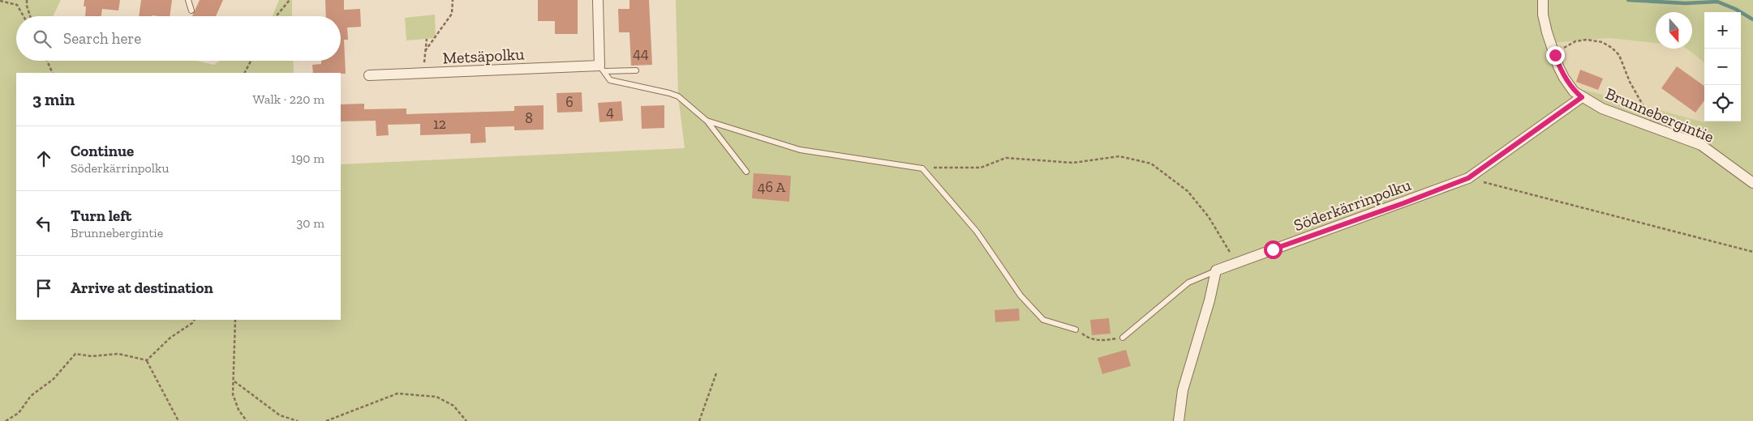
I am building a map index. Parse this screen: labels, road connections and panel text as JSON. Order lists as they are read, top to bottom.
{
  "streets": {
    "street": ["Metsäpolku", "Brunnebergintie", "Söderkärrinpolku"]
  },
  "crossings": [
    ["Brunnebergintie", "Söderkärrinpolku"]
  ],
  "house_numbers": [
    "44",
    "6",
    "4",
    "8",
    "12",
    "46 A"
  ],
  "north": "bottom",
  "page": {
    "map_buttons": ["+", "−"],
    "search": "Search here",
    "heading": ["3 min", "Walk · 220 m"],
    "list": [
      ["Continue", "Söderkärrinpolku", "190 m"],
      ["Turn left", "Brunnebergintie", "30 m"],
      "Arrive at destination"
    ]
  }
}
